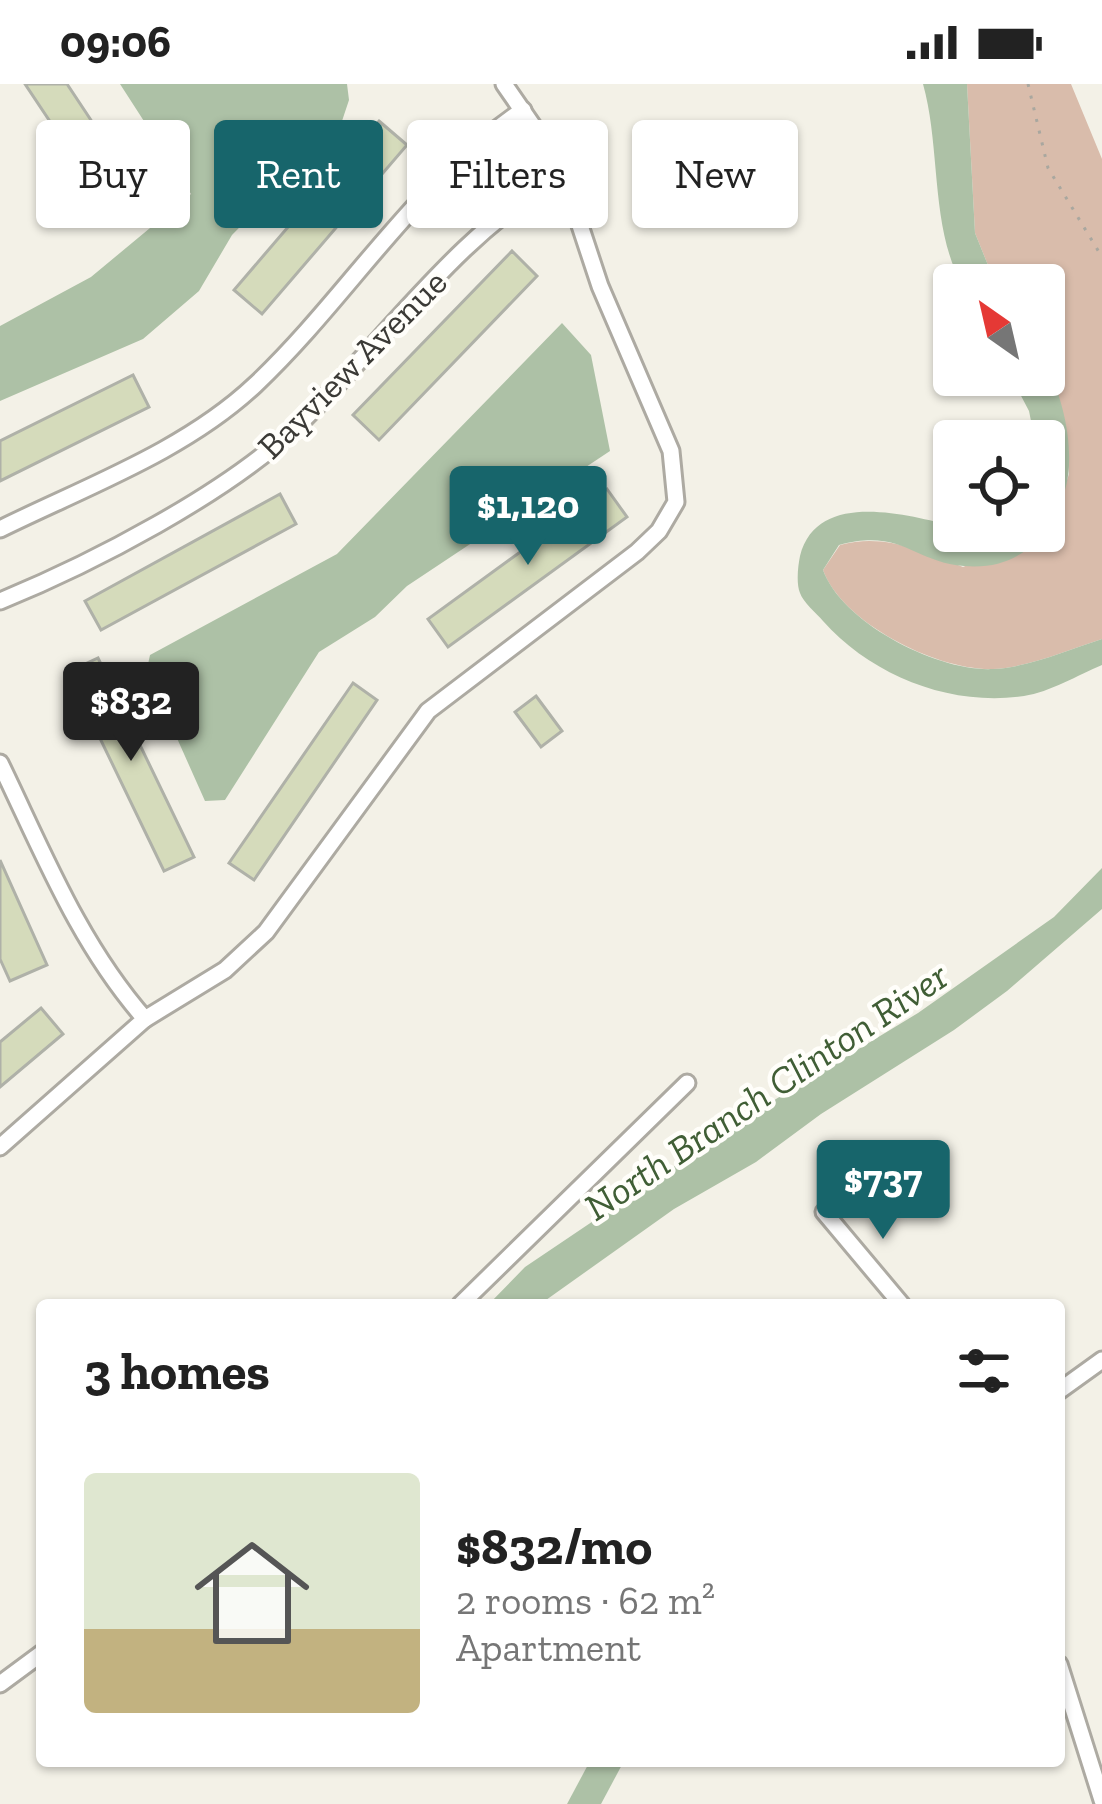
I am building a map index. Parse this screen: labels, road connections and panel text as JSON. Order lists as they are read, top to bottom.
{
  "streets": {
    "street": ["Bayview Avenue"]
  },
  "water": ["North Branch Clinton River"],
  "north": "top left",
  "page": {
    "status": "09:06",
    "chip": [
      "Buy",
      "Rent",
      "Filters",
      "New"
    ],
    "price": ["$1,120", "$832", "$737"],
    "heading": "3 homes",
    "list": [
      {
        "name": "$832/mo",
        "note": "2 rooms · 62 m² · Apartment"
      }
    ]
  }
}
